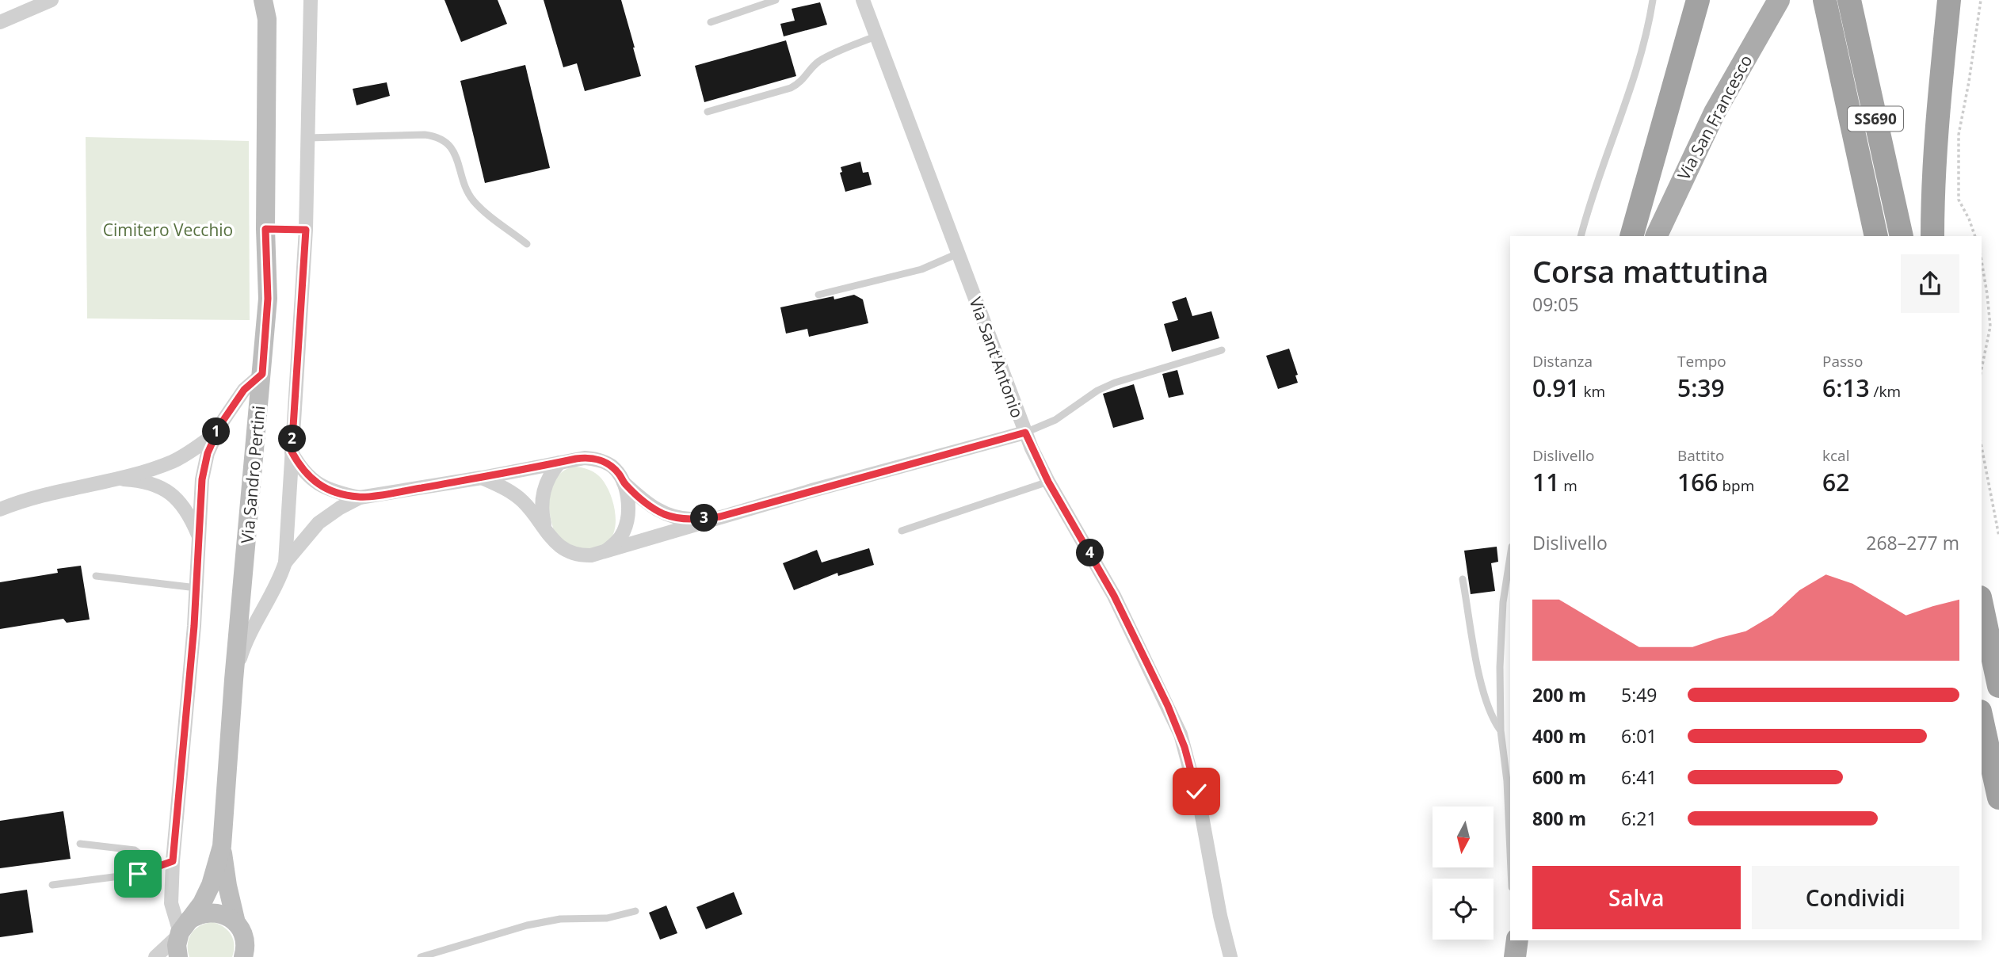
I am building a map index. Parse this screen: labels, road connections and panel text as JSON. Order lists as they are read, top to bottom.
{
  "streets": {
    "highway": ["SS690"],
    "main road": ["Via San Francesco", "Via Sandro Pertini"],
    "street": ["Via Sant'Antonio"]
  },
  "parks": ["Cimitero Vecchio"],
  "north": "bottom",
  "page": {
    "heading": ["Corsa mattutina", "09:05"],
    "stats": [
      ["Distanza", "0.91 km"],
      ["Tempo", "5:39"],
      ["Passo", "6:13 /km"],
      ["Dislivello", "11 m"],
      ["Battito", "166 bpm"],
      ["kcal", "62"]
    ],
    "pins": [
      "1",
      "2",
      "3",
      "4"
    ],
    "chart": ["Dislivello", "268–277 m"],
    "list": [
      {
        "name": "200 m",
        "note": "5:49"
      },
      {
        "name": "400 m",
        "note": "6:01"
      },
      {
        "name": "600 m",
        "note": "6:41"
      },
      {
        "name": "800 m",
        "note": "6:21"
      }
    ],
    "buttons": ["Salva", "Condividi"]
  }
}
